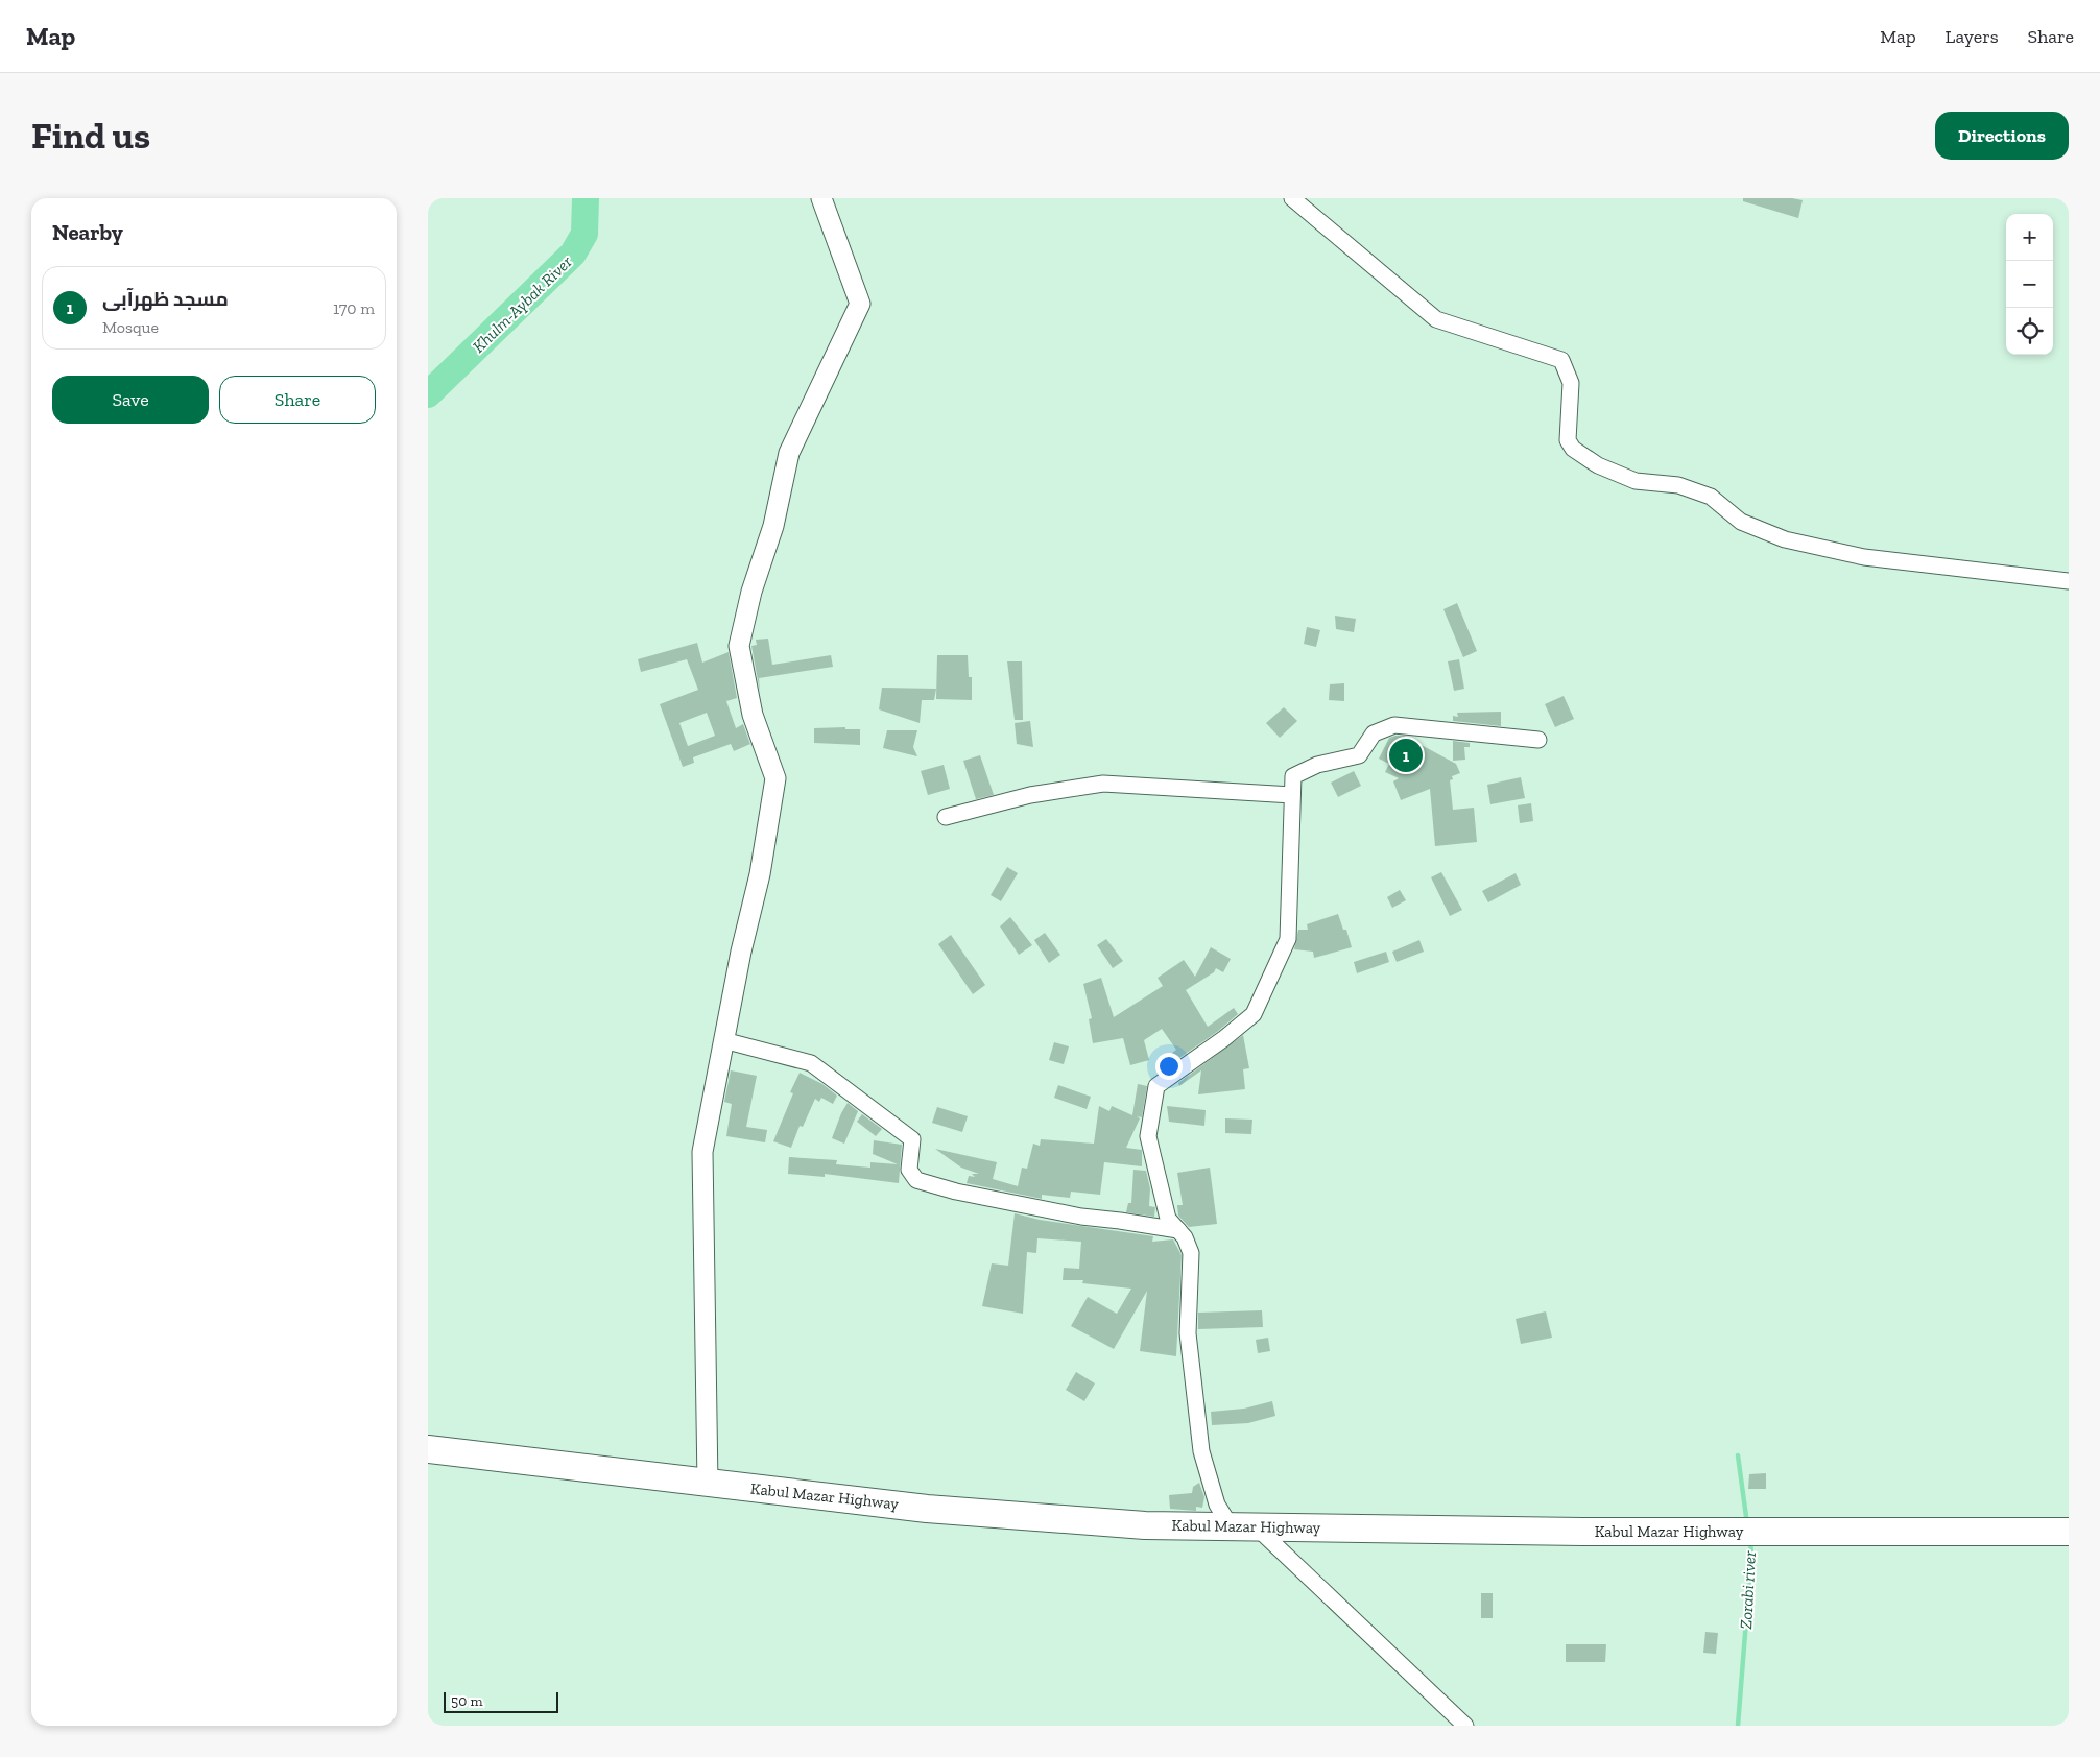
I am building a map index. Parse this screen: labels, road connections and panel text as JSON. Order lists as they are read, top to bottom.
{
  "streets": {
    "highway": ["Kabul Mazar Highway"]
  },
  "water": ["Khulm-Aybak River", "Zorabi river"],
  "scale_bar": "50 m",
  "page": {
    "header": "Map",
    "nav": ["Map", "Layers", "Share"],
    "buttons": [
      "Directions",
      ["Save", "Share"]
    ],
    "title": "Find us",
    "heading": "Nearby",
    "map_buttons": ["+", "−"],
    "list": [
      {
        "mark": "1",
        "name": "مسجد ظهرآبی",
        "note": "Mosque",
        "value": "170 m"
      }
    ],
    "pins": "1",
    "scale": "50 m"
  }
}
